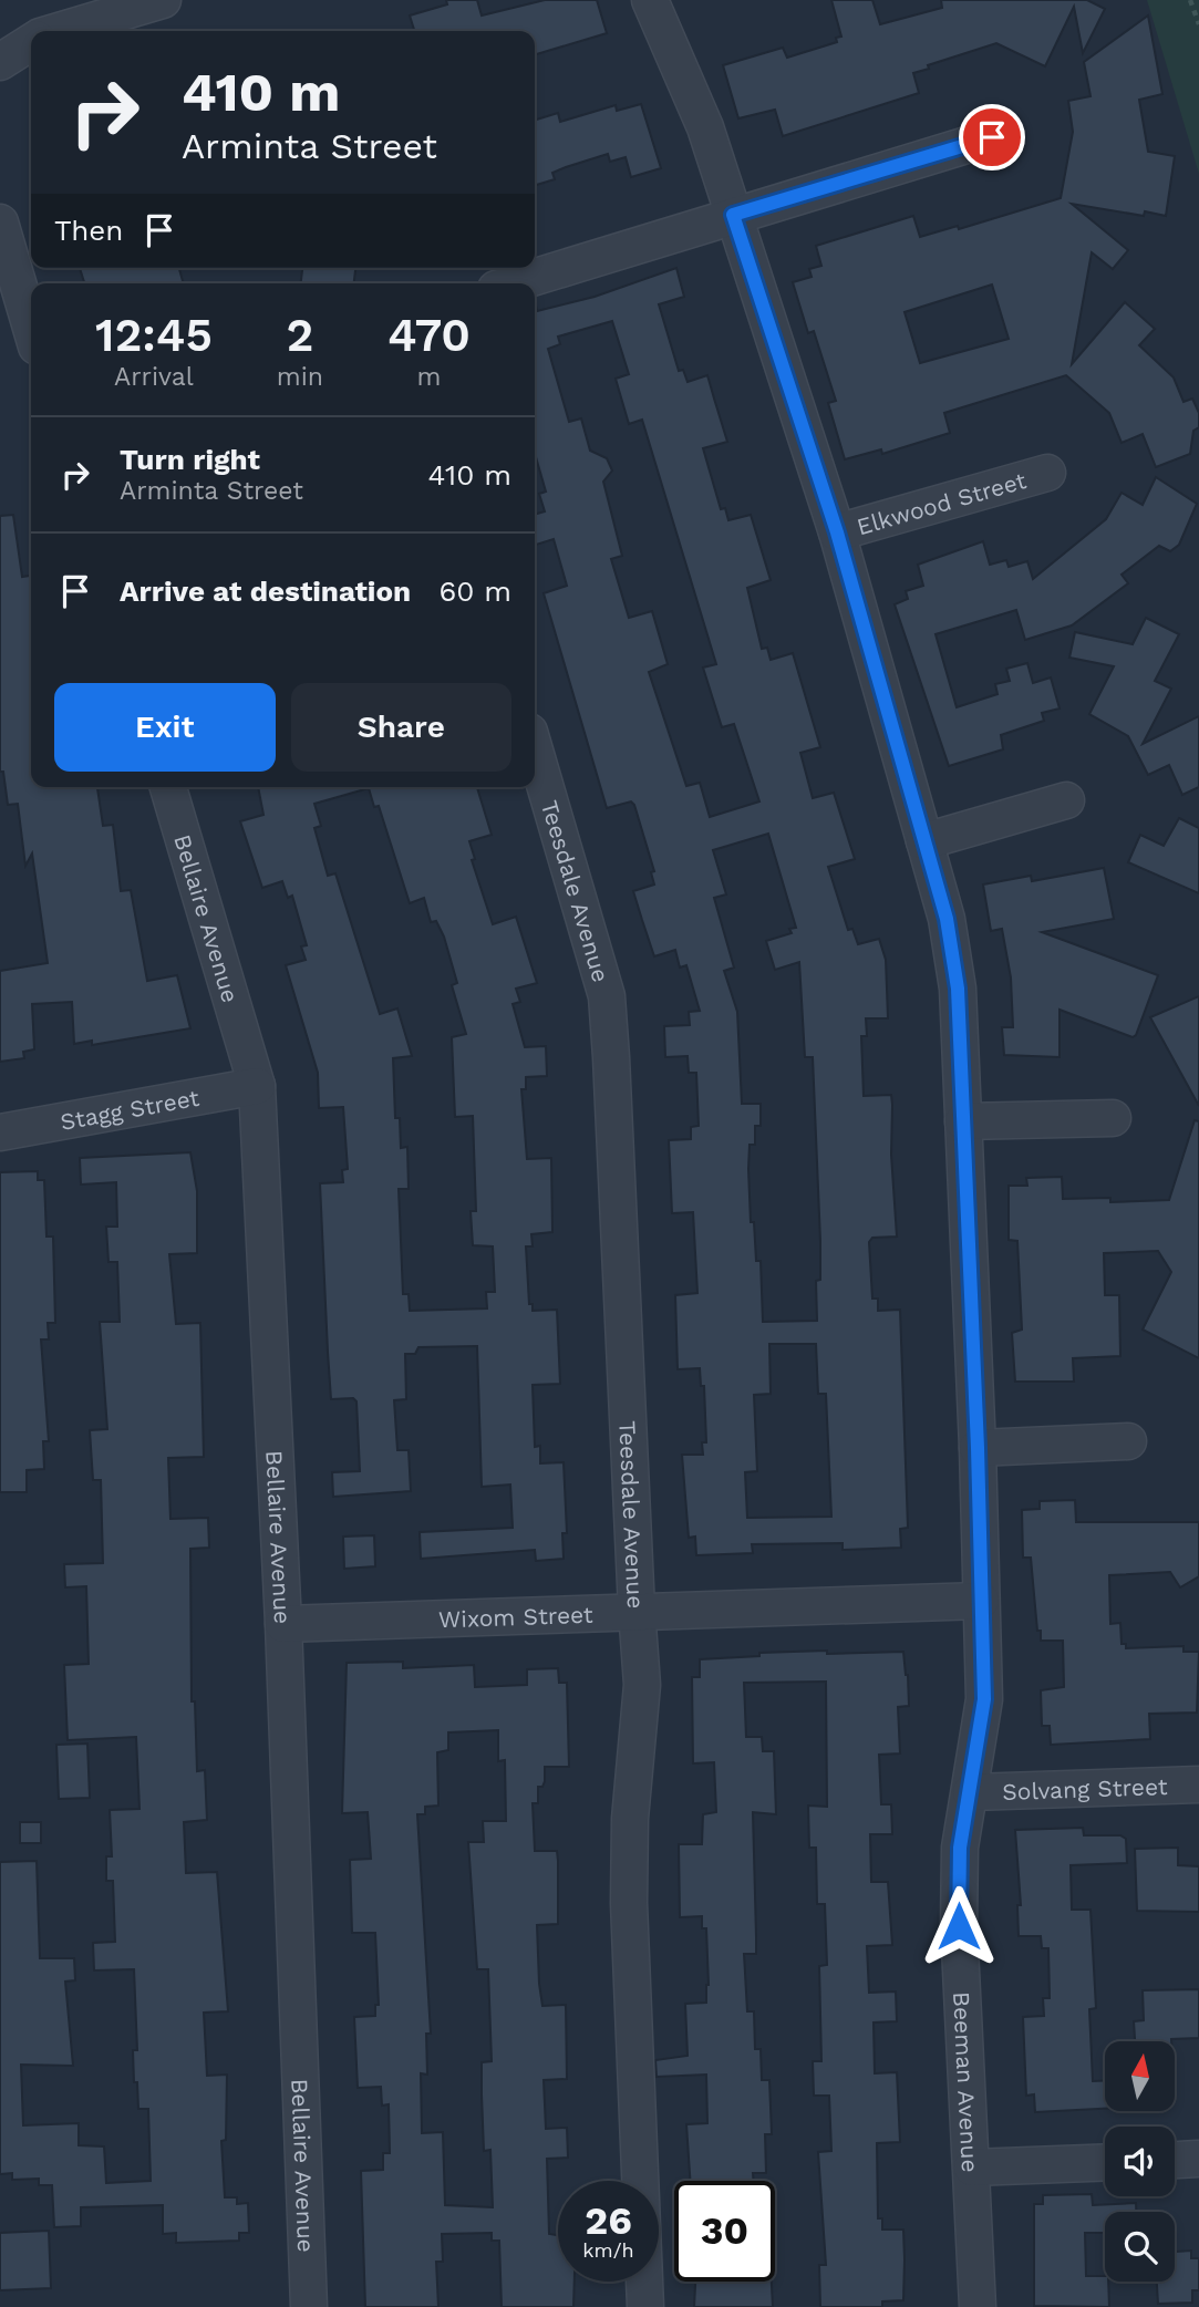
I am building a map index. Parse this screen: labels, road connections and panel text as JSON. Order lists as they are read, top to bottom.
{
  "streets": {
    "street": [
      "Elkwood Street",
      "Teesdale Avenue",
      "Bellaire Avenue",
      "Stagg Street",
      "Wixom Street",
      "Solvang Street",
      "Beeman Avenue"
    ]
  },
  "crossings": [
    ["Elkwood Street", "Beeman Avenue"],
    ["Teesdale Avenue", "Wixom Street"],
    ["Bellaire Avenue", "Stagg Street"],
    ["Bellaire Avenue", "Wixom Street"],
    ["Wixom Street", "Beeman Avenue"],
    ["Solvang Street", "Beeman Avenue"]
  ],
  "north": "top",
  "page": {
    "turn": ["410 m", "Arminta Street"],
    "then": "Then",
    "eta": [
      "12:45",
      "Arrival",
      "2",
      "min",
      "470",
      "m"
    ],
    "list": [
      {
        "name": "Turn right",
        "note": "Arminta Street",
        "value": "410 m"
      },
      {
        "name": "Arrive at destination",
        "value": "60 m"
      }
    ],
    "buttons": ["Exit", "Share"],
    "speed": "26 km/h",
    "limit": "30"
  }
}
